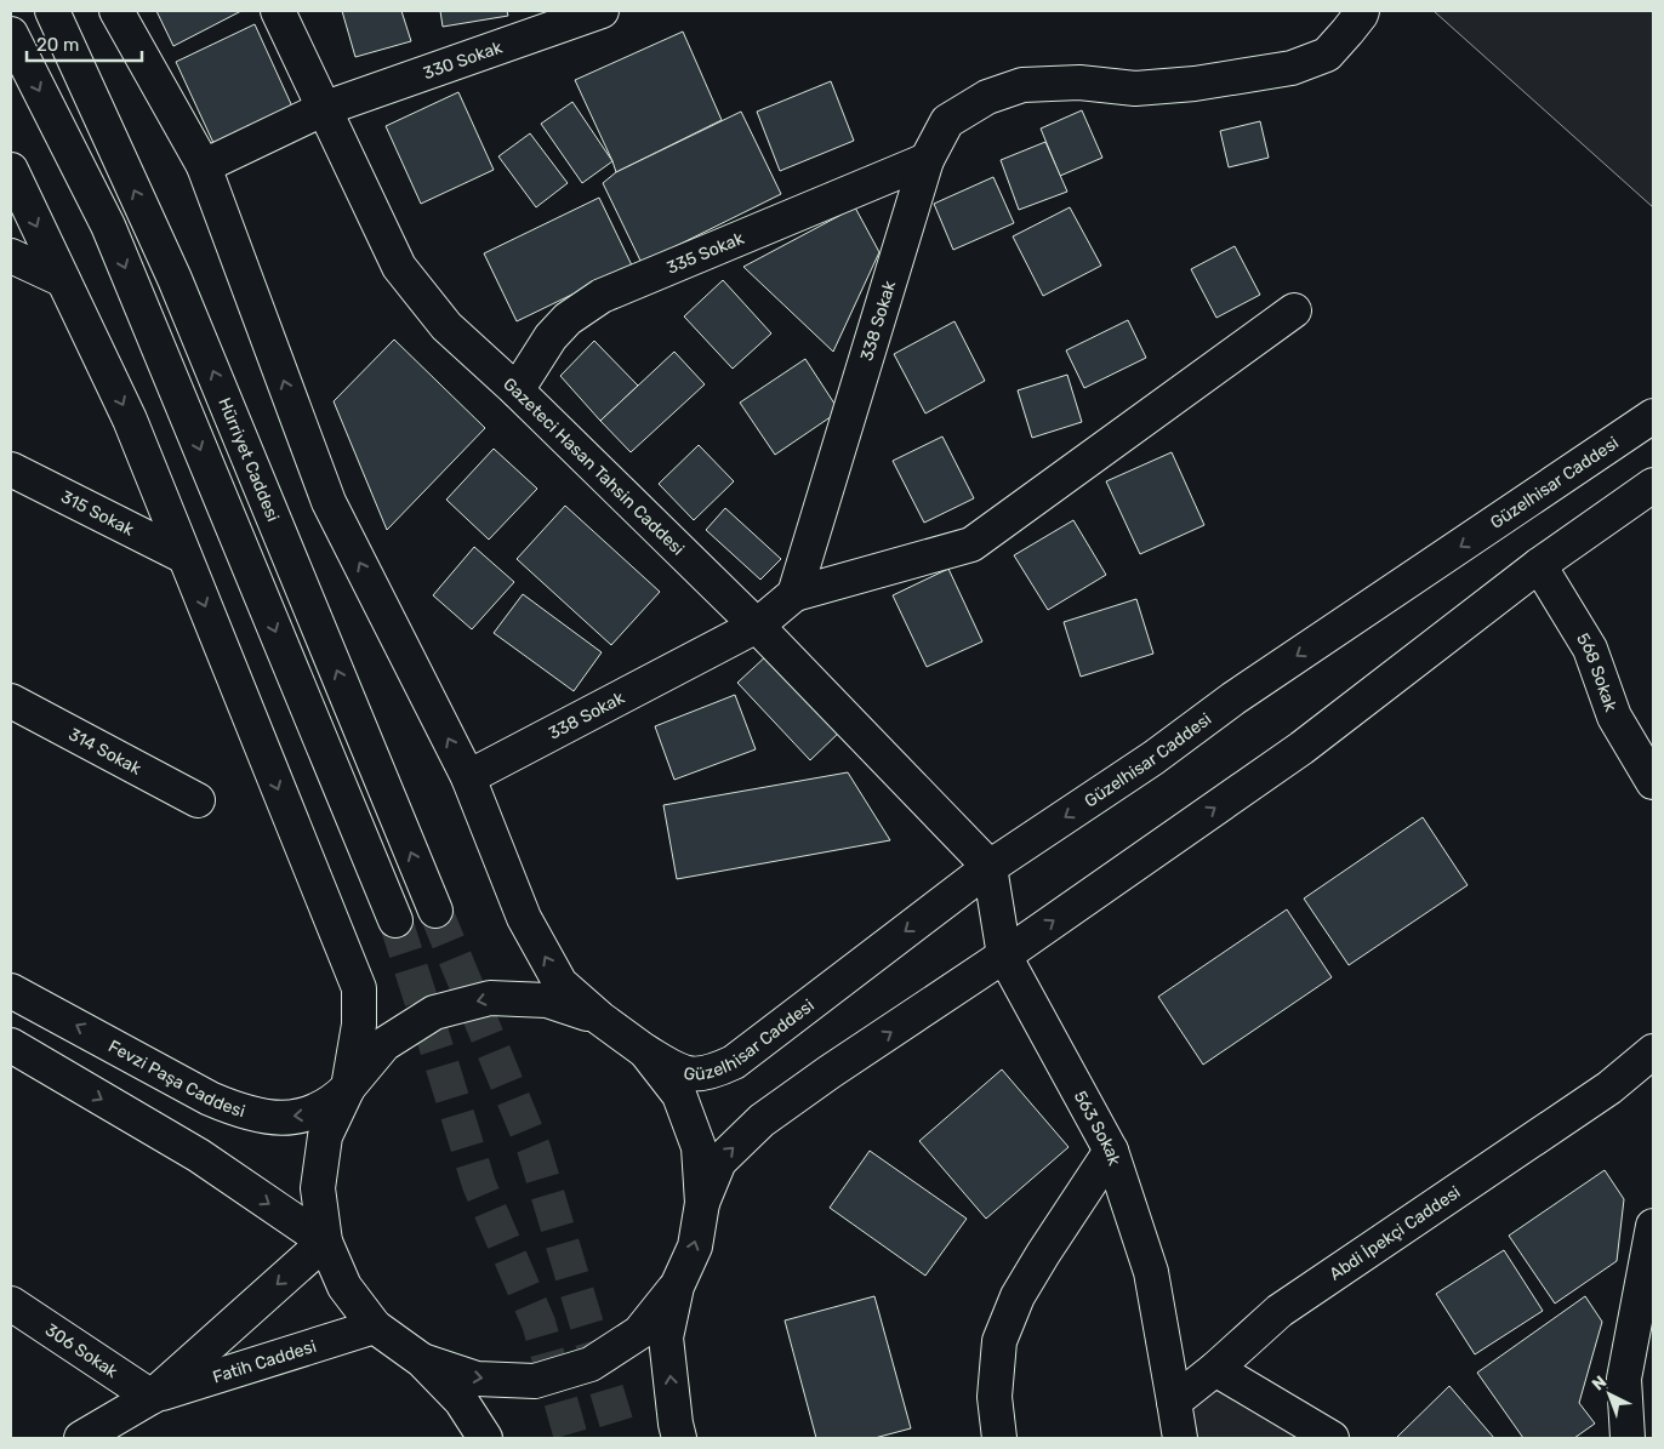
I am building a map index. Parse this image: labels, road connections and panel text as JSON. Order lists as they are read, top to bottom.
{
  "streets": {
    "main road": [
      "330 Sokak",
      "335 Sokak",
      "338 Sokak",
      "Hürriyet Caddesi",
      "Gazeteci Hasan Tahsin Caddesi",
      "Güzelhisar Caddesi",
      "315 Sokak",
      "568 Sokak",
      "314 Sokak",
      "Fevzi Paşa Caddesi",
      "563 Sokak",
      "Abdi İpekçi Caddesi",
      "306 Sokak",
      "Fatih Caddesi"
    ]
  },
  "crossings": [
    ["330 Sokak", "Gazeteci Hasan Tahsin Caddesi"],
    ["335 Sokak", "338 Sokak"],
    ["335 Sokak", "Gazeteci Hasan Tahsin Caddesi"],
    ["338 Sokak", "Gazeteci Hasan Tahsin Caddesi"],
    ["Gazeteci Hasan Tahsin Caddesi", "Güzelhisar Caddesi"],
    ["Gazeteci Hasan Tahsin Caddesi", "563 Sokak"],
    ["Güzelhisar Caddesi", "563 Sokak"],
    ["563 Sokak", "Abdi İpekçi Caddesi"],
    ["306 Sokak", "Fatih Caddesi"]
  ],
  "scale_bar": "20 m",
  "north": "top left"
}
